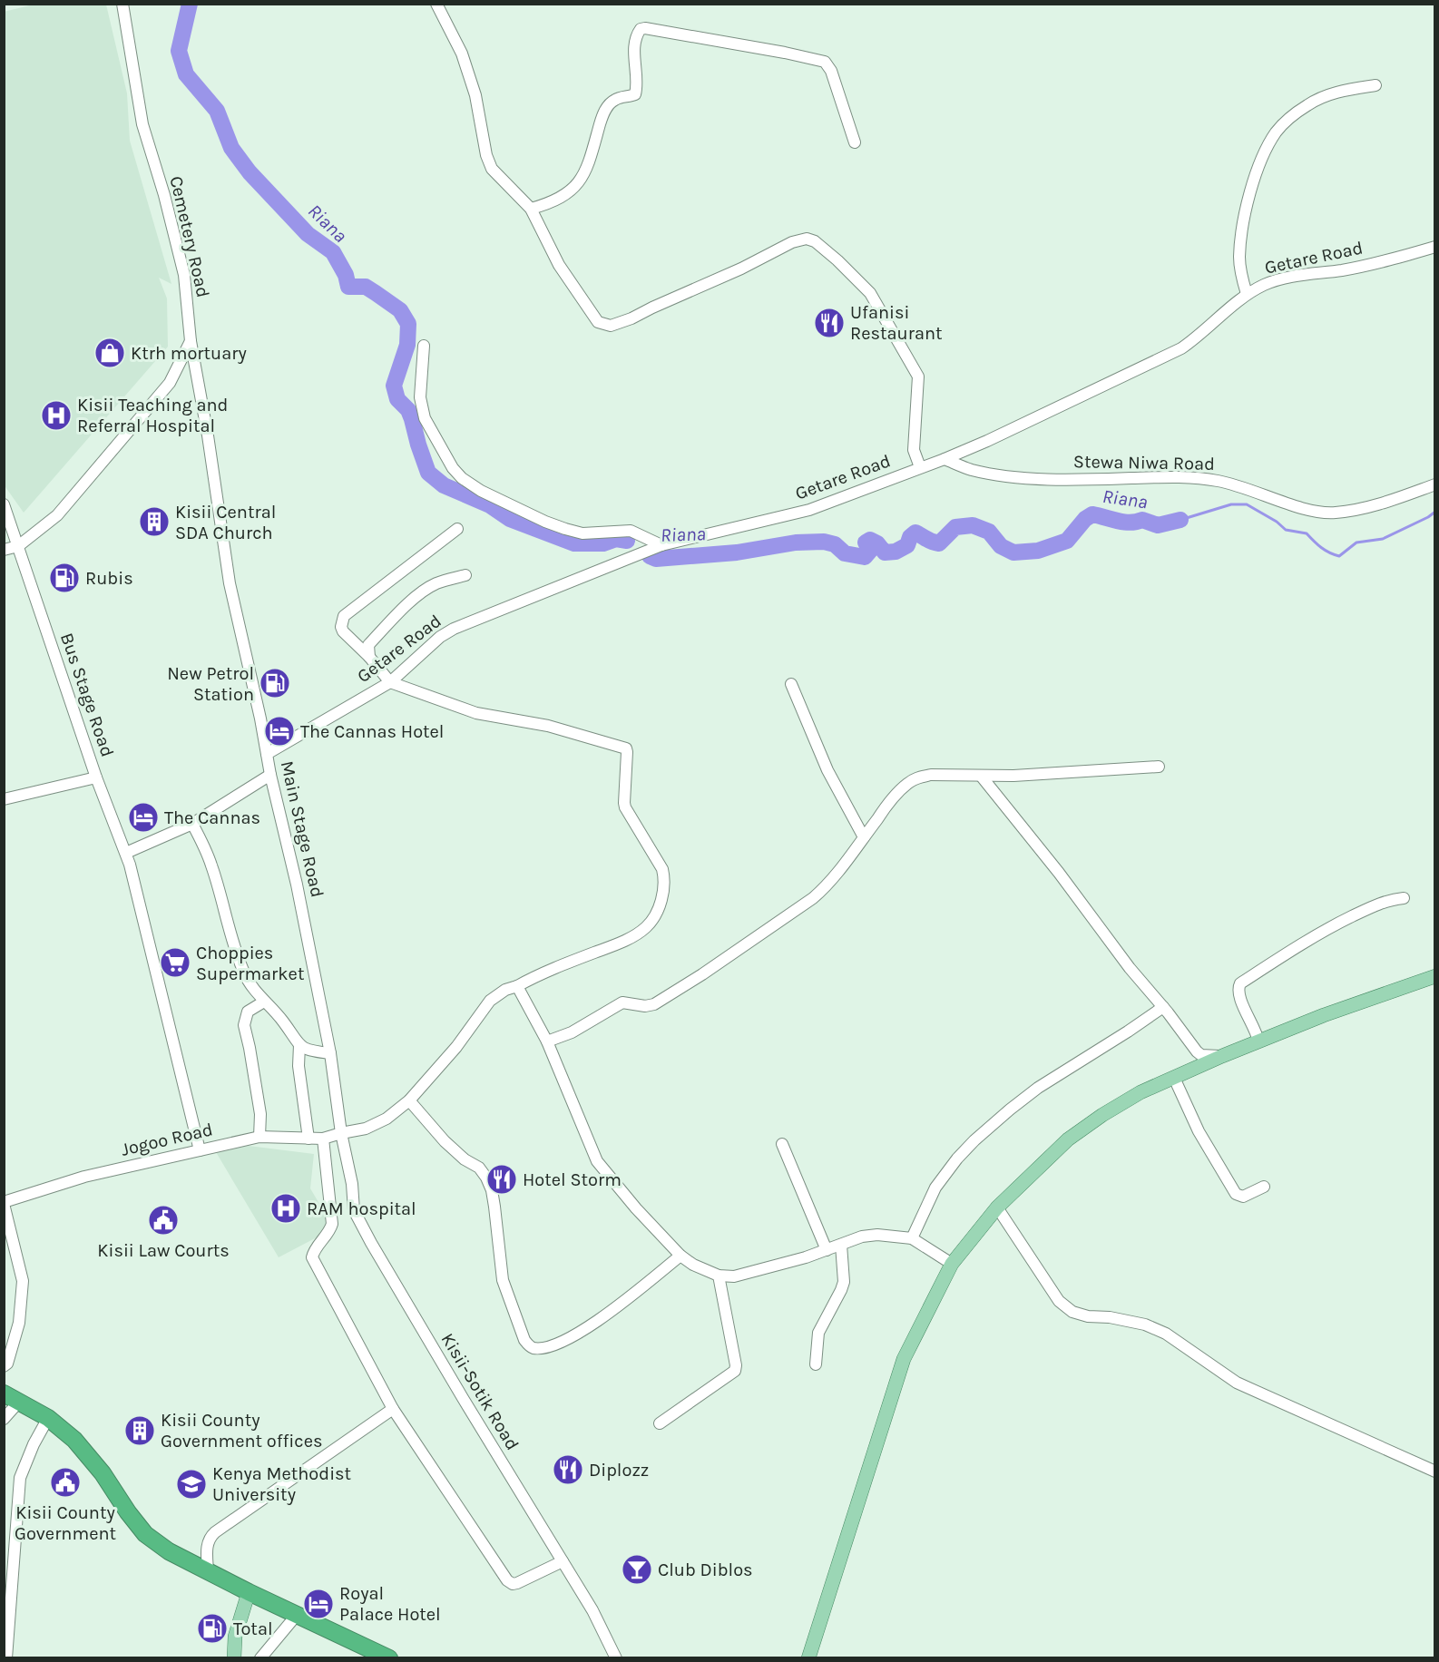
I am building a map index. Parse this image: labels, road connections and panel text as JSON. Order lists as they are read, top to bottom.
{
  "streets": {
    "street": [
      "Cemetery Road",
      "Getare Road",
      "Stewa Niwa Road",
      "Bus Stage Road",
      "Main Stage Road",
      "Jogoo Road",
      "Kisii-Sotik Road"
    ]
  },
  "crossings": [
    ["Cemetery Road", "Main Stage Road"],
    ["Getare Road", "Stewa Niwa Road"],
    ["Getare Road", "Main Stage Road"],
    ["Getare Road", "Jogoo Road"],
    ["Bus Stage Road", "Jogoo Road"],
    ["Main Stage Road", "Jogoo Road"],
    ["Main Stage Road", "Kisii-Sotik Road"],
    ["Jogoo Road", "Kisii-Sotik Road"]
  ],
  "water": ["Riana"],
  "places": {
    "restaurant": ["Ufanisi Restaurant", "Hotel Storm", "Diplozz"],
    "shop": ["Ktrh mortuary"],
    "hospital": ["Kisii Teaching and Referral Hospital", "RAM hospital"],
    "building": ["Kisii Central SDA Church", "Kisii County Government offices"],
    "fuel station": ["Rubis", "New Petrol Station", "Total"],
    "hotel": ["The Cannas Hotel", "The Cannas", "Royal Palace Hotel"],
    "supermarket": ["Choppies Supermarket"],
    "public building": ["Kisii Law Courts", "Kisii County Government"],
    "school or university": ["Kenya Methodist University"],
    "bar": ["Club Diblos"]
  }
}
